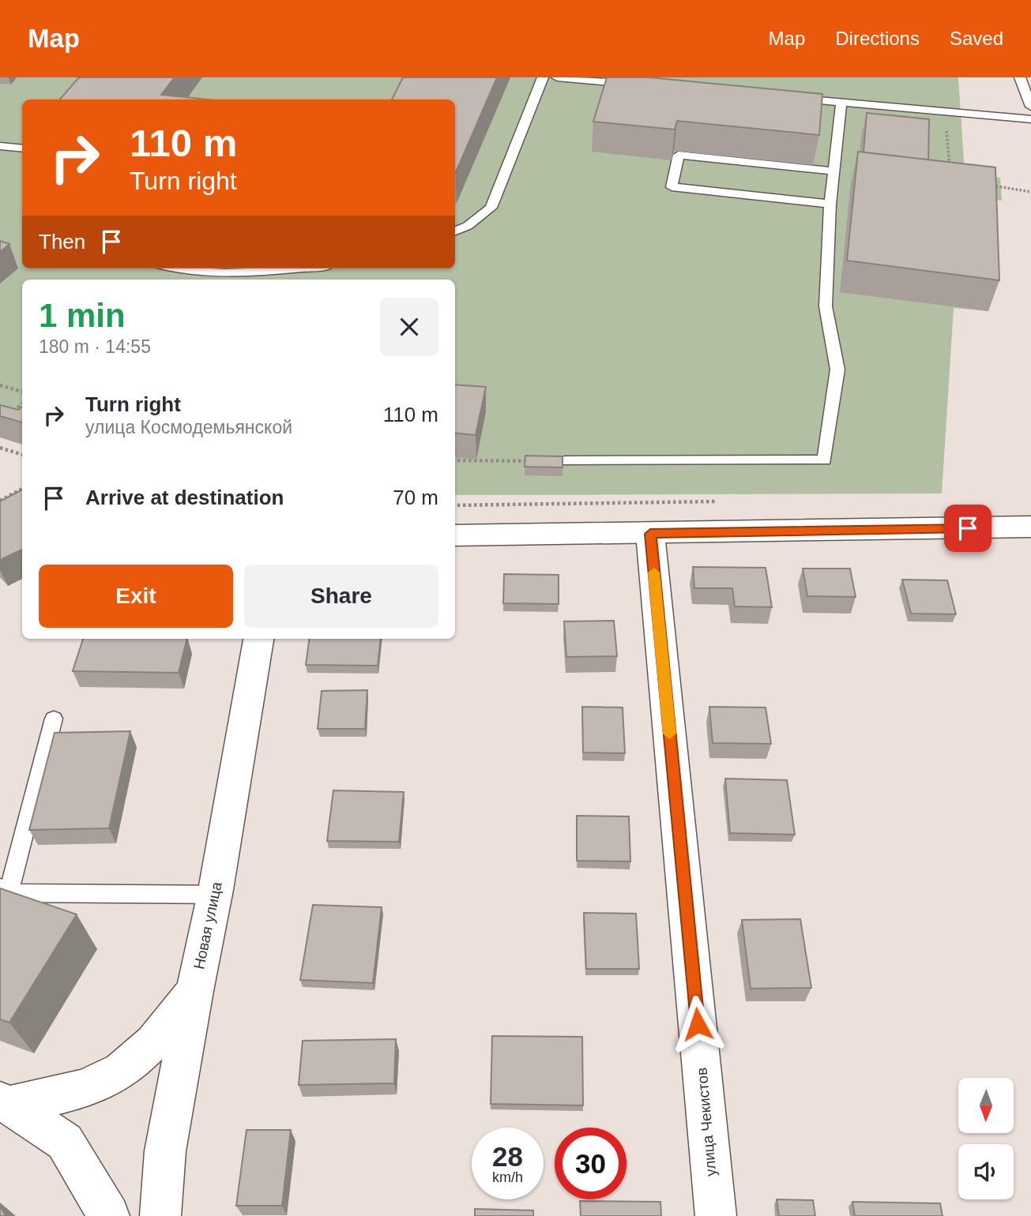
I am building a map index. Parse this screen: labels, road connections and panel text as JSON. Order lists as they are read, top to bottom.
{
  "streets": {
    "street": ["Новая улица", "улица Чекистов"]
  },
  "north": "bottom",
  "page": {
    "header": "Map",
    "nav": ["Map", "Directions", "Saved"],
    "turn": ["110 m", "Turn right"],
    "then": "Then",
    "heading": ["1 min", "180 m · 14:55"],
    "list": [
      {
        "name": "Turn right",
        "note": "улица Космодемьянской",
        "value": "110 m"
      },
      {
        "name": "Arrive at destination",
        "value": "70 m"
      }
    ],
    "buttons": ["Exit", "Share"],
    "speed": "28 km/h",
    "limit": "30"
  }
}
